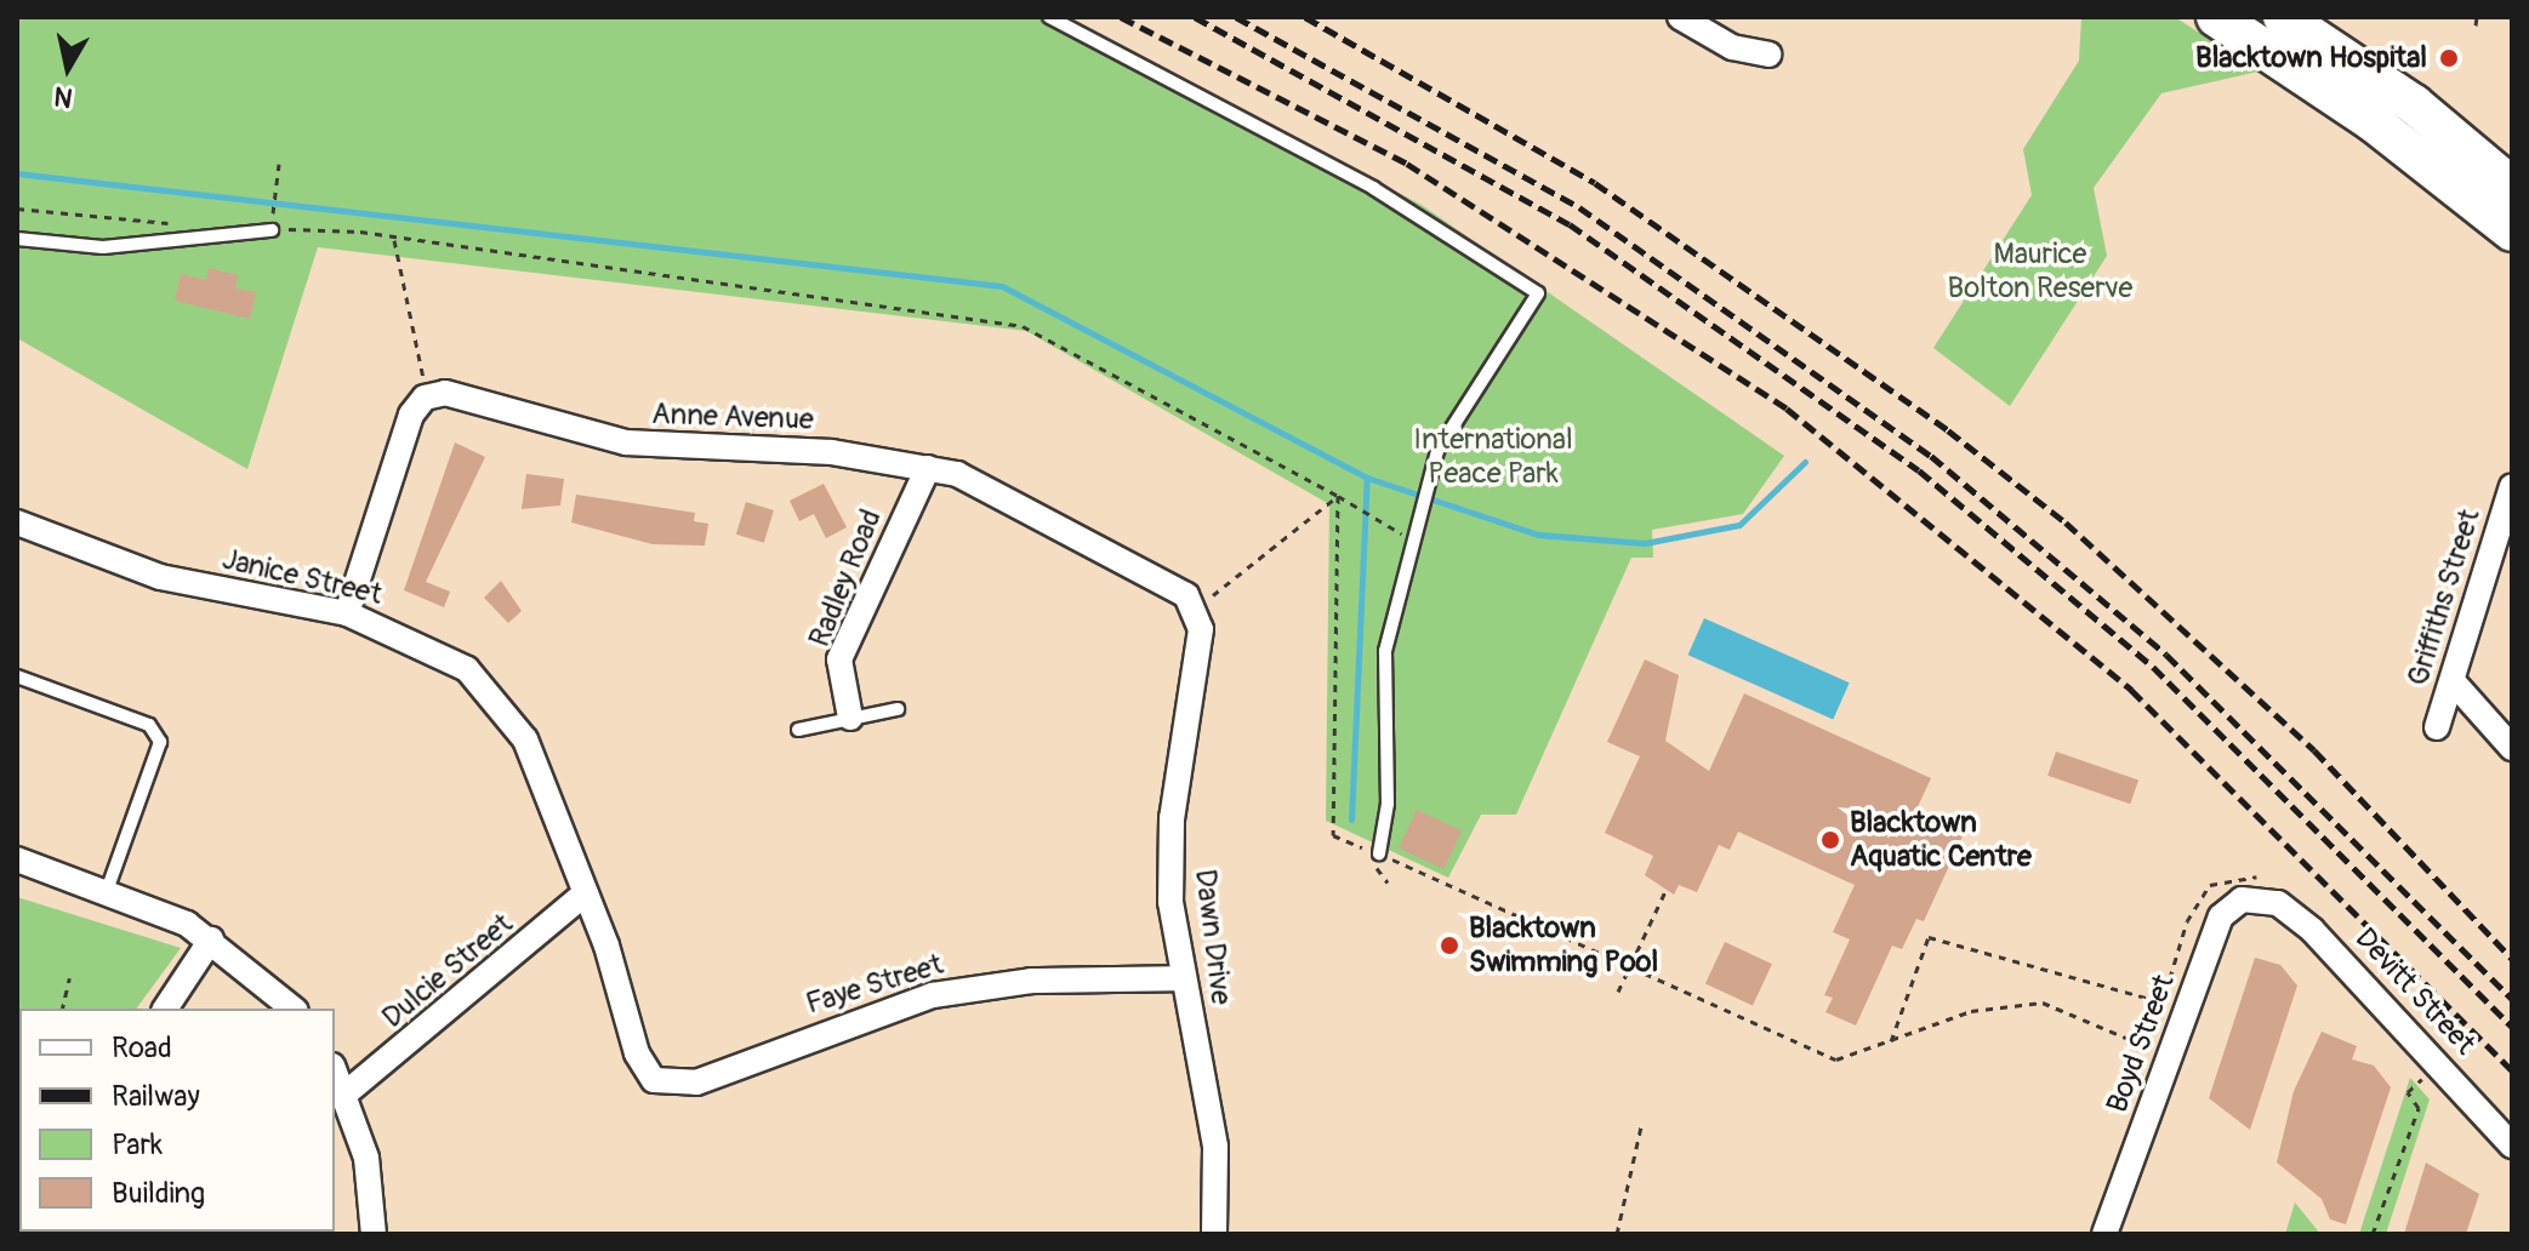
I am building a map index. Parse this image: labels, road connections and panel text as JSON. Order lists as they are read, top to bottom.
{
  "streets": {
    "street": [
      "Anne Avenue",
      "Janice Street",
      "Radley Road",
      "Griffiths Street",
      "Dawn Drive",
      "Dulcie Street",
      "Faye Street",
      "Devitt Street",
      "Boyd Street"
    ]
  },
  "crossings": [
    ["Anne Avenue", "Radley Road"],
    ["Anne Avenue", "Dawn Drive"],
    ["Janice Street", "Dulcie Street"],
    ["Janice Street", "Faye Street"],
    ["Dawn Drive", "Faye Street"],
    ["Devitt Street", "Boyd Street"]
  ],
  "parks": ["Maurice Bolton Reserve", "International Peace Park"],
  "places": ["Blacktown Hospital", "Blacktown Aquatic Centre", "Blacktown Swimming Pool"],
  "legend": [
    "Road",
    "Railway",
    "Park",
    "Building"
  ],
  "north": "bottom"
}
